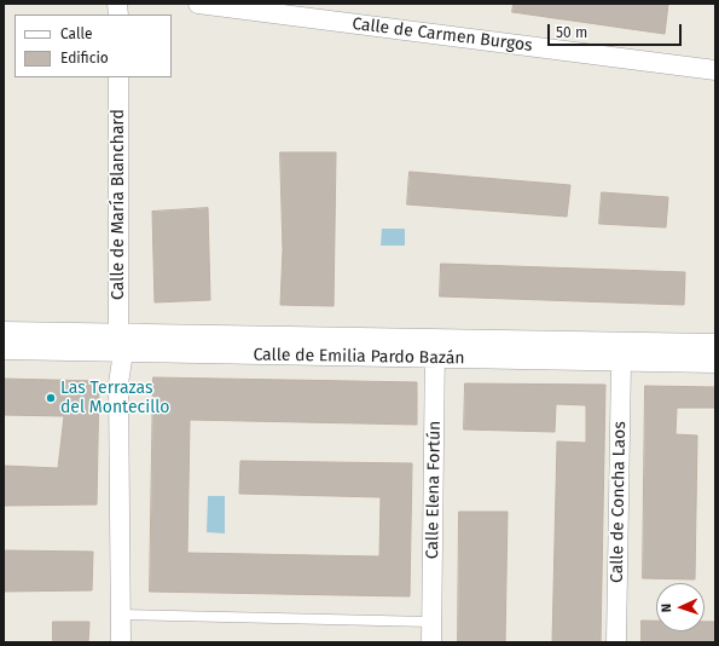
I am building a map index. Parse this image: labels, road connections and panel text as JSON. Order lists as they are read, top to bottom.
{
  "streets": {
    "street": [
      "Calle de Carmen Burgos",
      "Calle de María Blanchard",
      "Calle de Emilia Pardo Bazán",
      "Calle Elena Fortún",
      "Calle de Concha Laos"
    ]
  },
  "crossings": [
    ["Calle de María Blanchard", "Calle de Emilia Pardo Bazán"],
    ["Calle de Emilia Pardo Bazán", "Calle Elena Fortún"],
    ["Calle de Emilia Pardo Bazán", "Calle de Concha Laos"]
  ],
  "places": ["Las Terrazas del Montecillo"],
  "legend": ["Calle", "Edificio"],
  "scale_bar": "50 m",
  "north": "left"
}
